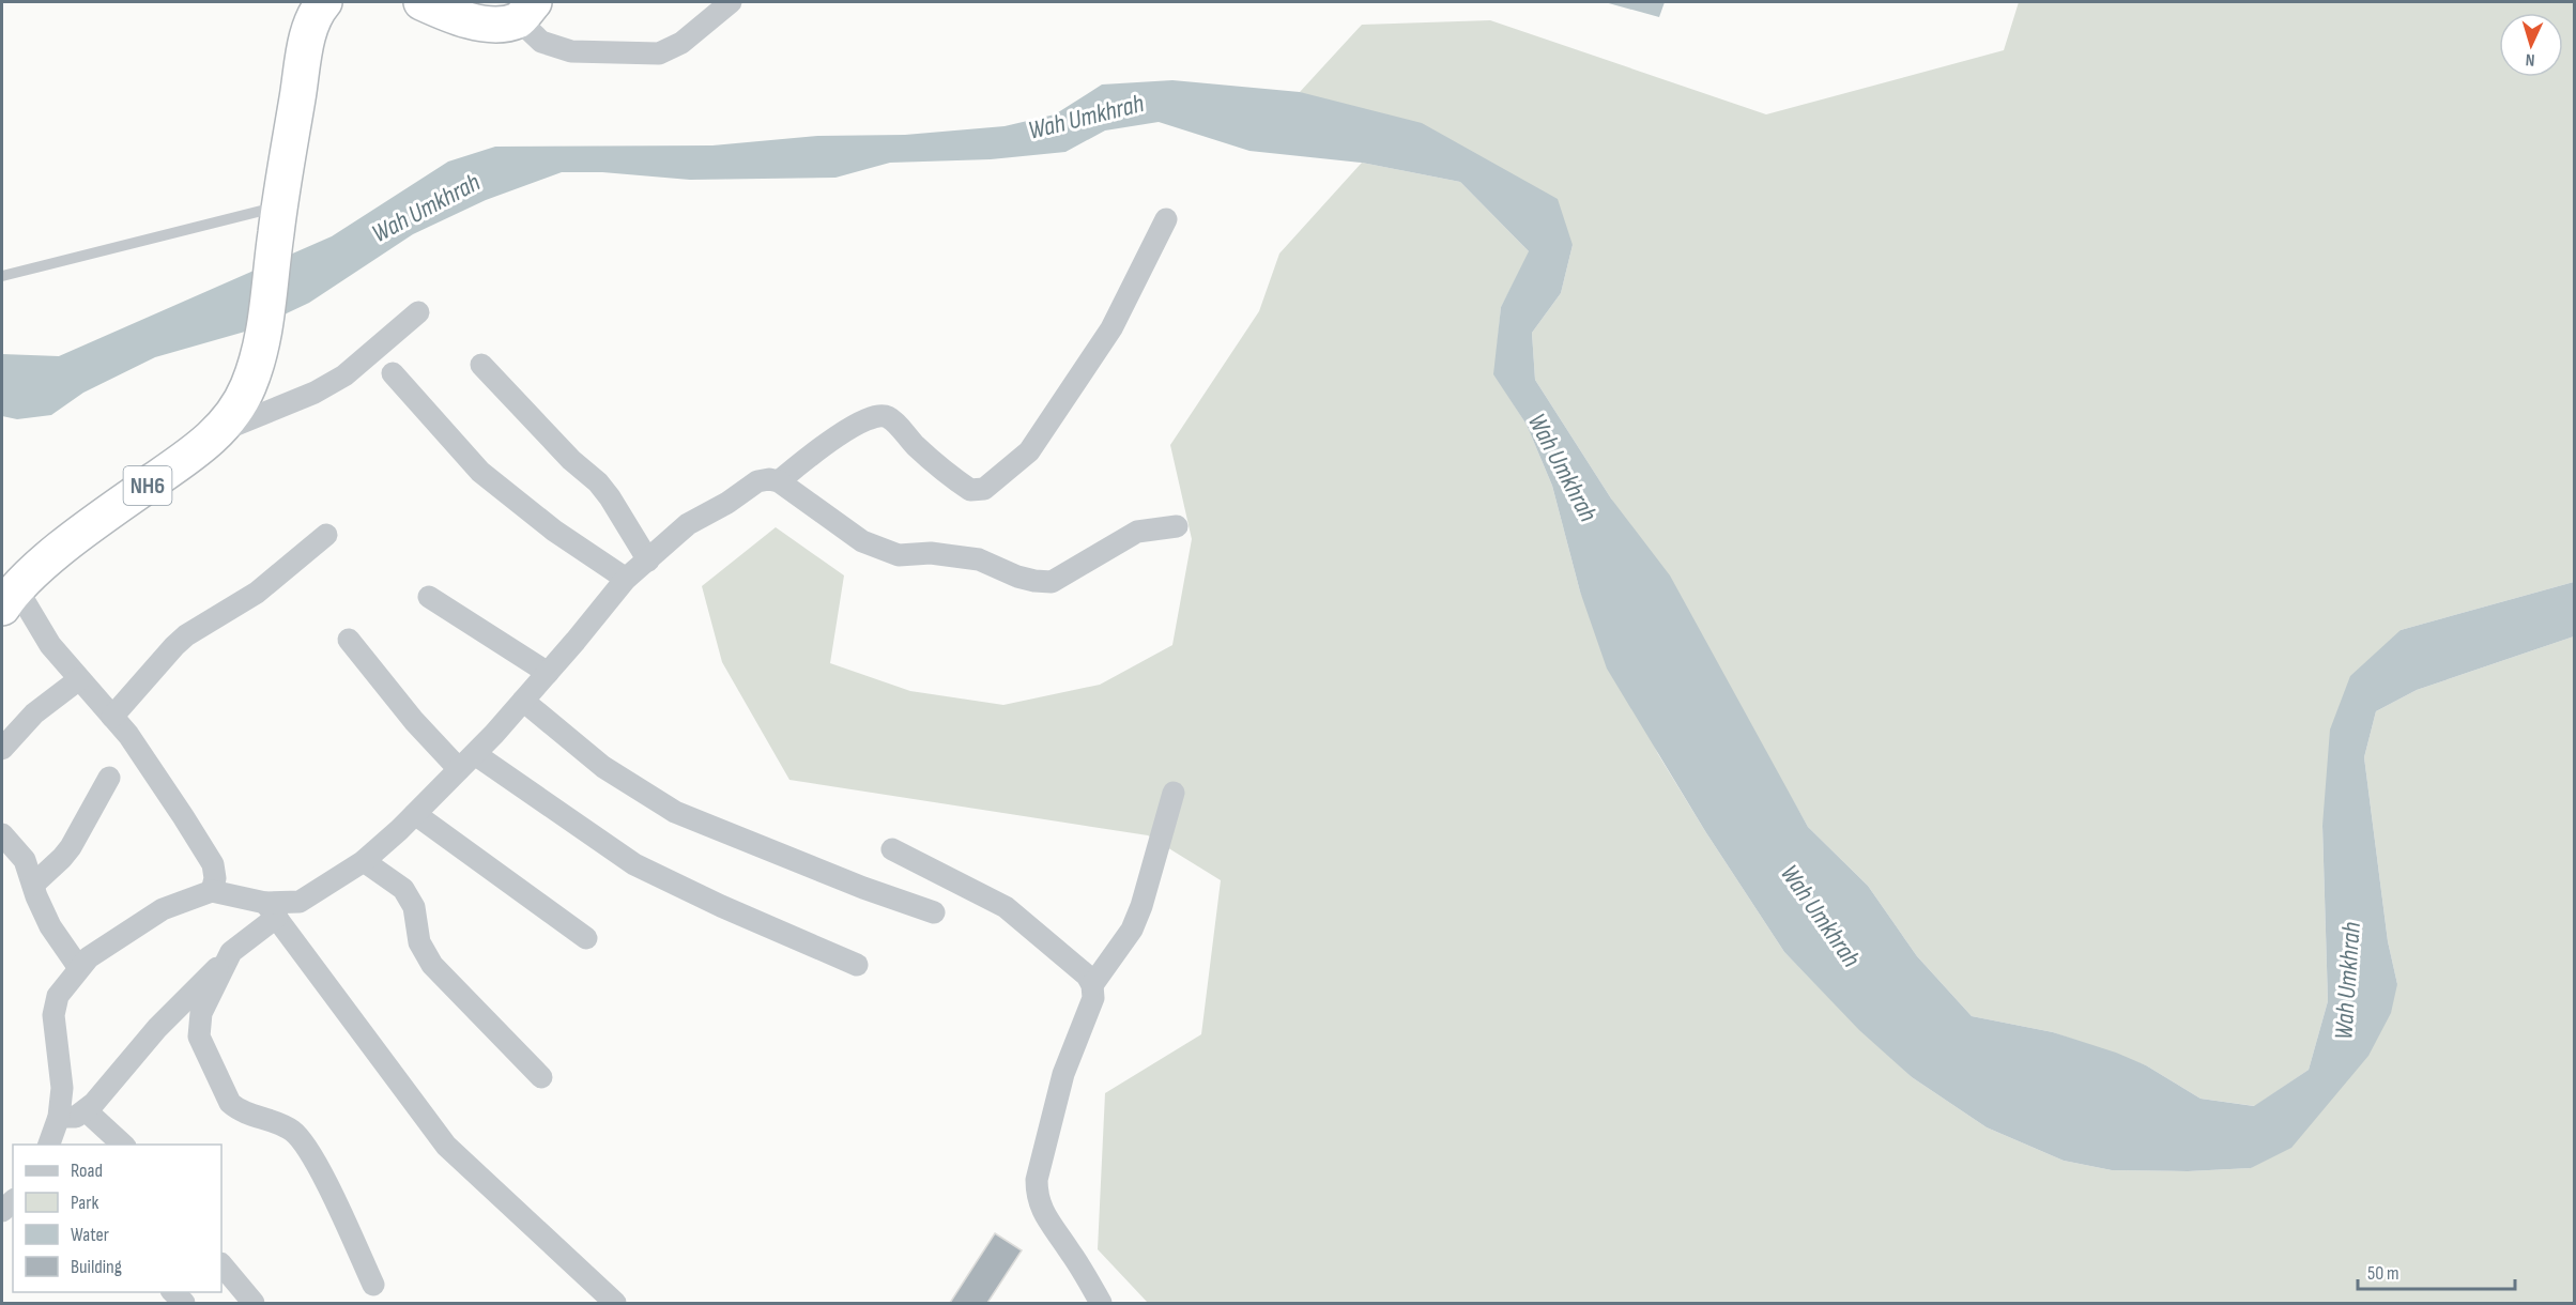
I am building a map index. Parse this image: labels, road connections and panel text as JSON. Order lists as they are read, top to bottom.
{
  "streets": {
    "highway": ["NH6"]
  },
  "water": ["Wah Umkhrah"],
  "legend": [
    "Road",
    "Park",
    "Water",
    "Building"
  ],
  "scale_bar": "50 m",
  "north": "bottom"
}
